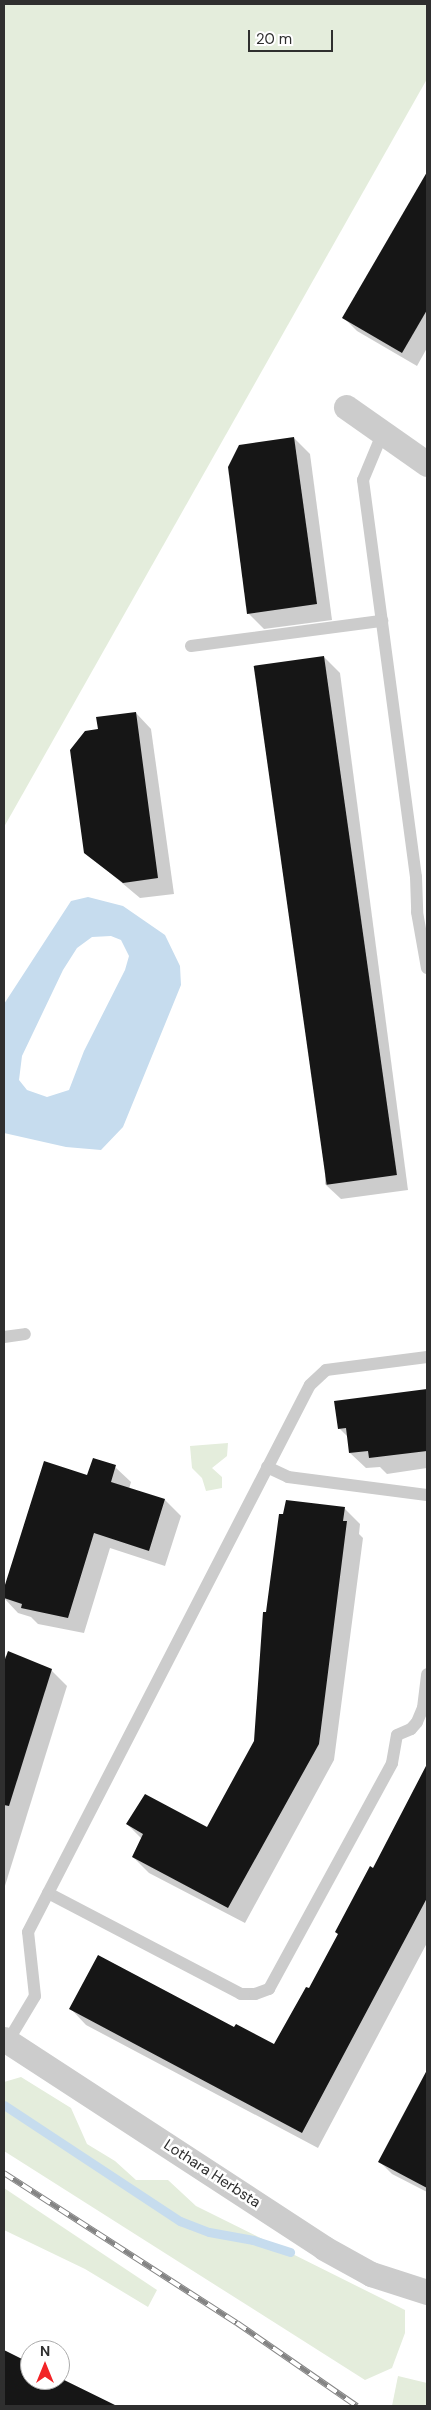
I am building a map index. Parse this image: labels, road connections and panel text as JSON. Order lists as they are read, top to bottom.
{
  "streets": {
    "street": ["Lothara Herbsta"]
  },
  "scale_bar": "20 m",
  "north": "top"
}
